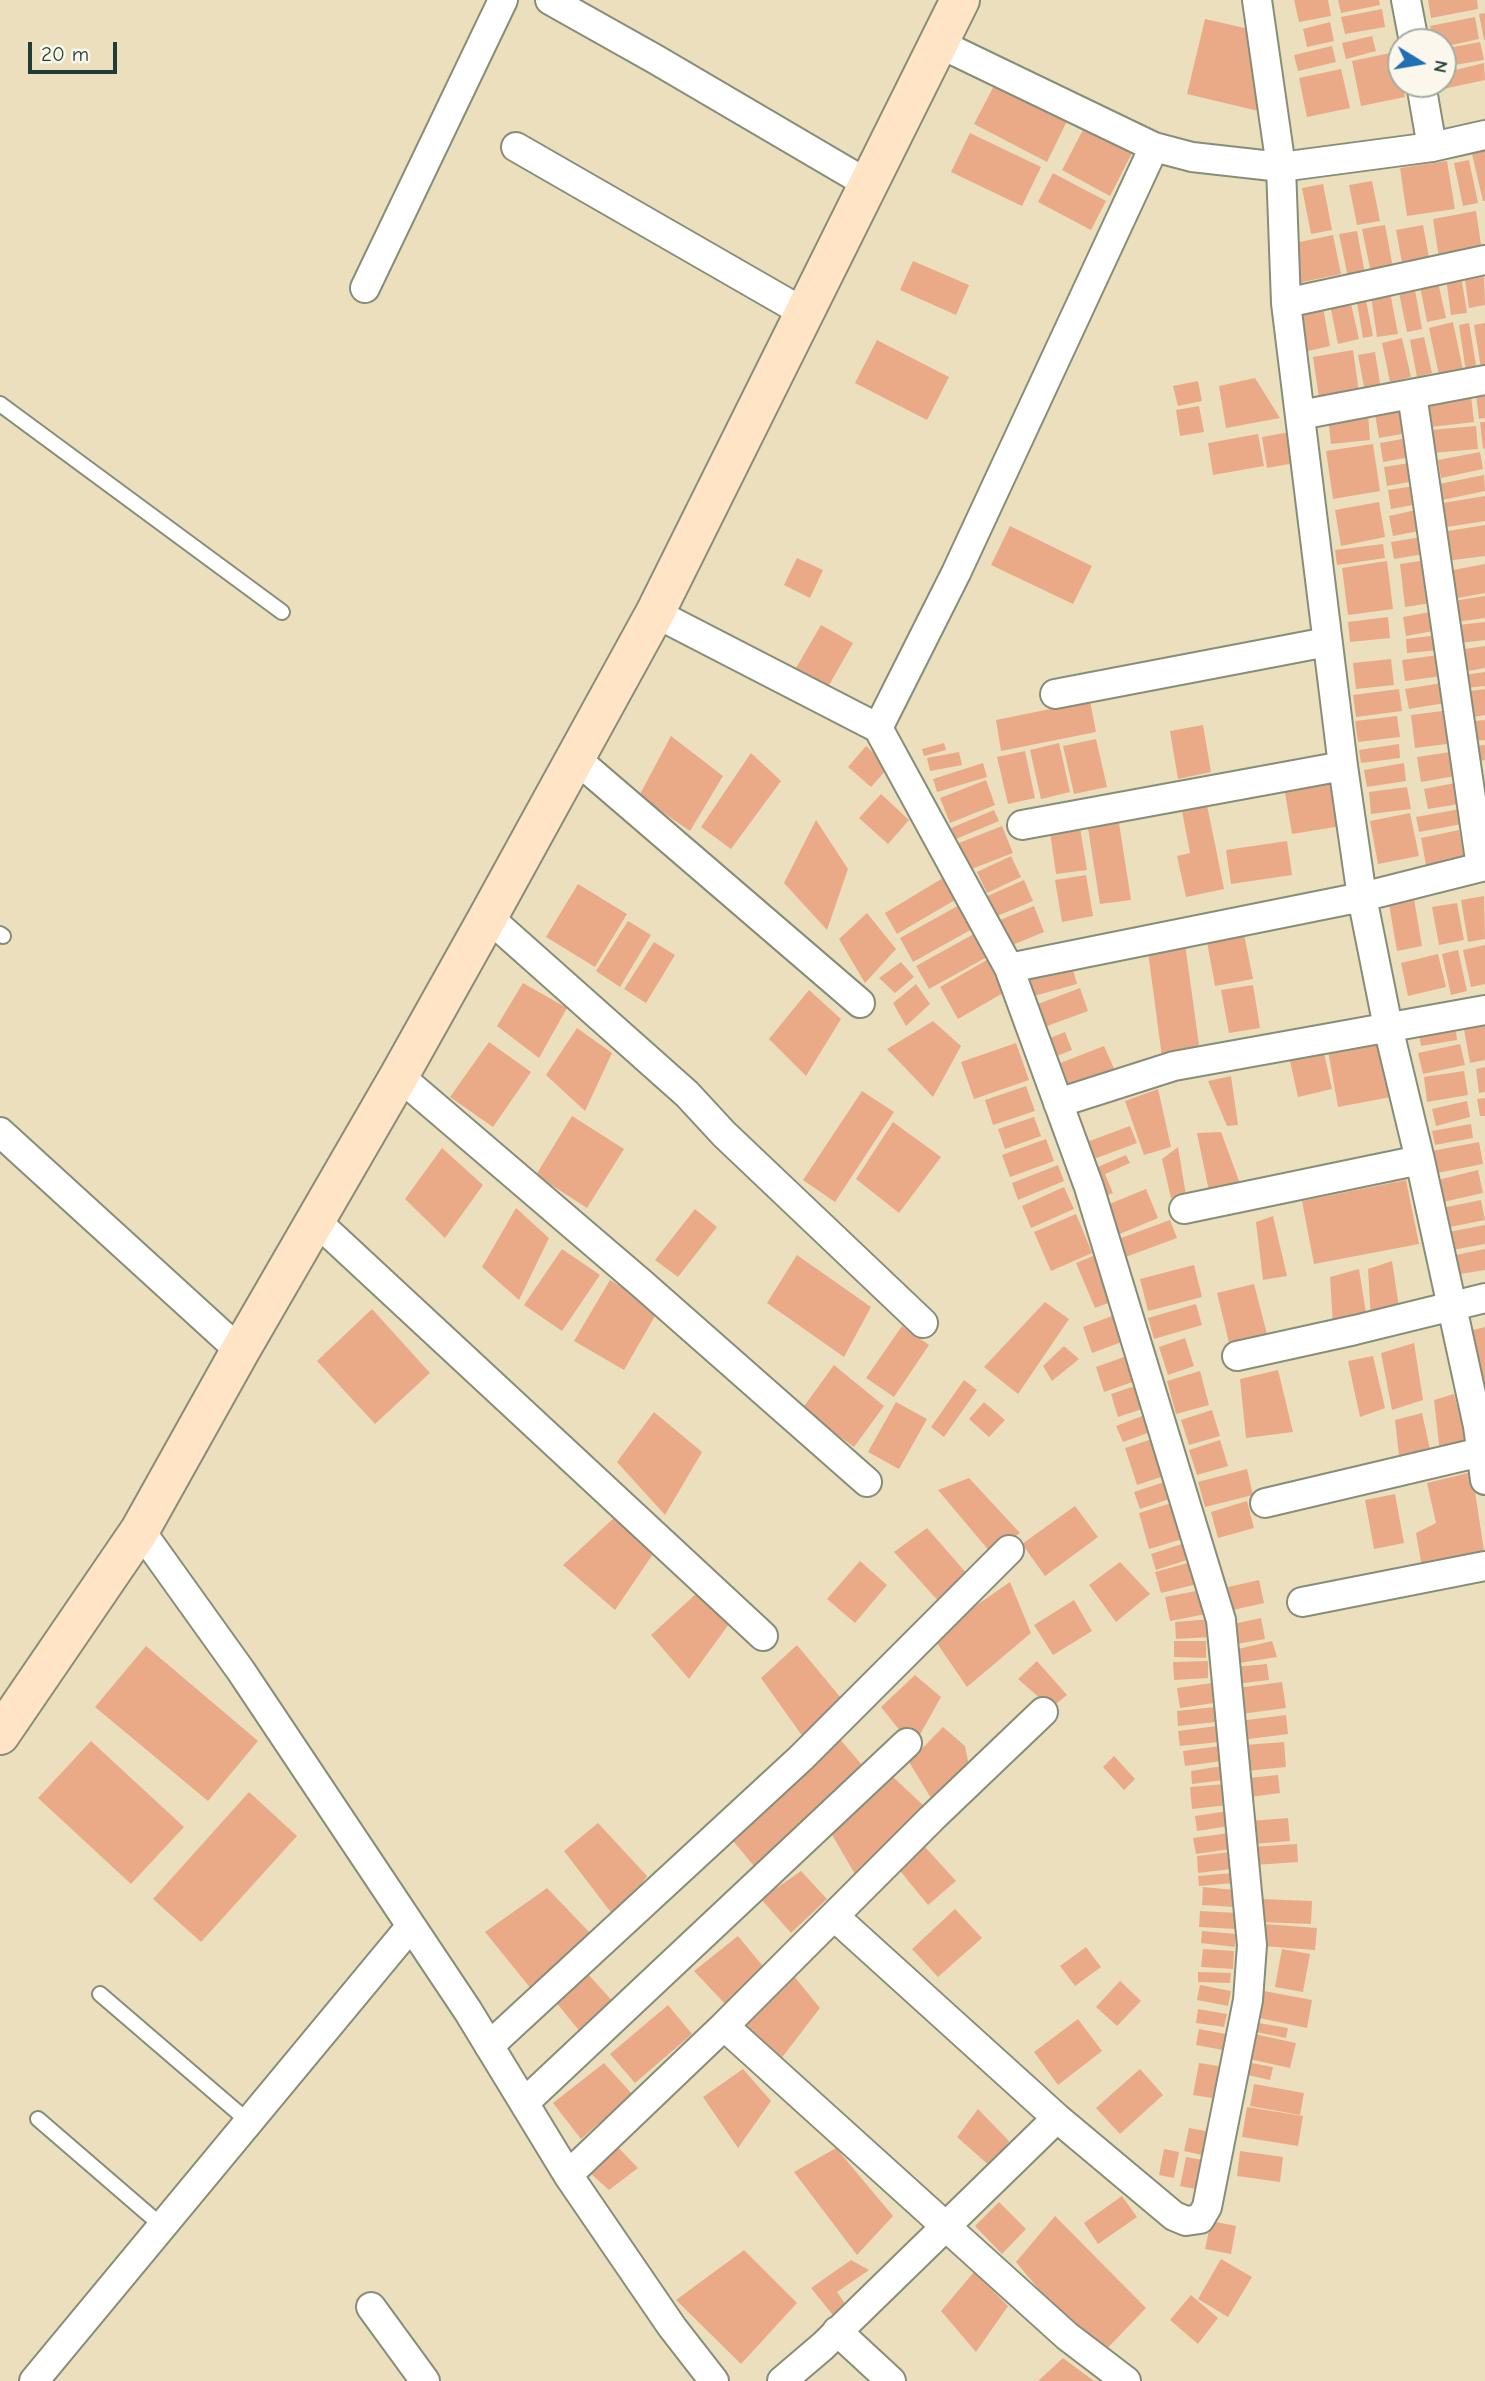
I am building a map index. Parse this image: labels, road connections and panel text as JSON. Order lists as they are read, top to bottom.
{
  "scale_bar": "20 m",
  "north": "right"
}
